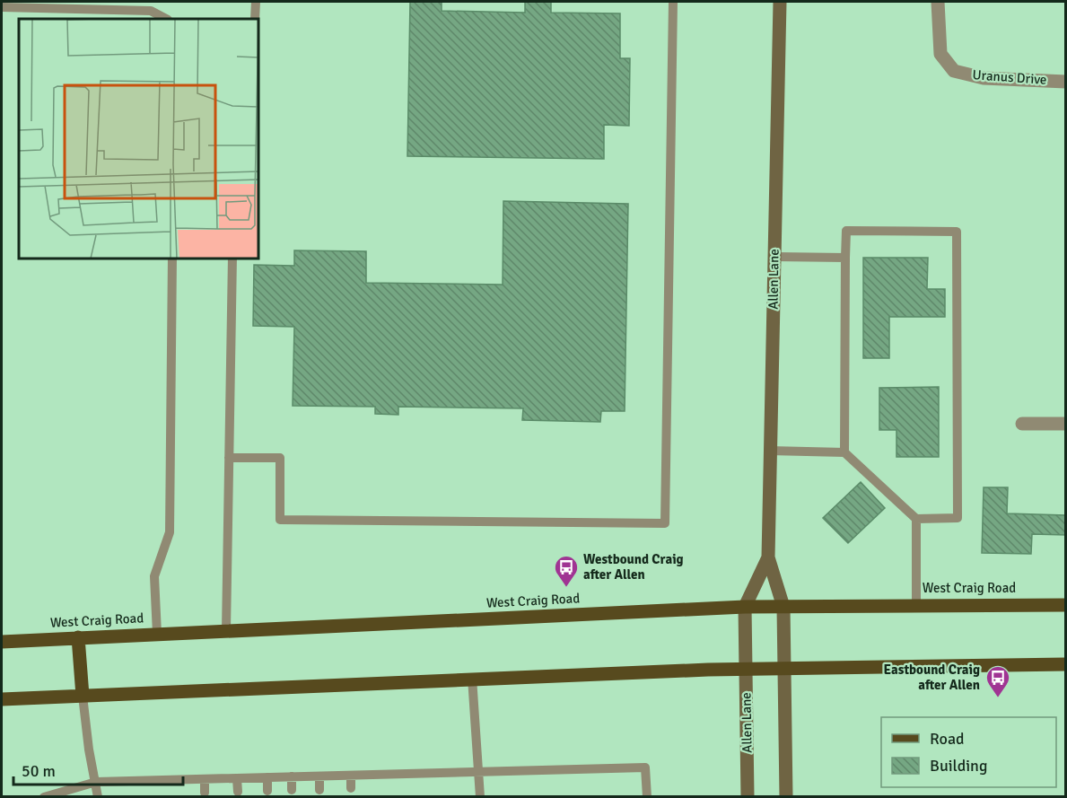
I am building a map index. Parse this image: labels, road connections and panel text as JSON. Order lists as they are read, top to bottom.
{
  "streets": {
    "main road": ["Allen Lane", "West Craig Road"],
    "street": ["Uranus Drive"]
  },
  "crossings": [
    ["Allen Lane", "West Craig Road"]
  ],
  "places": {
    "bus stop": ["Westbound Craig after Allen", "Eastbound Craig after Allen"]
  },
  "legend": ["Road", "Building"],
  "scale_bar": "50 m"
}
